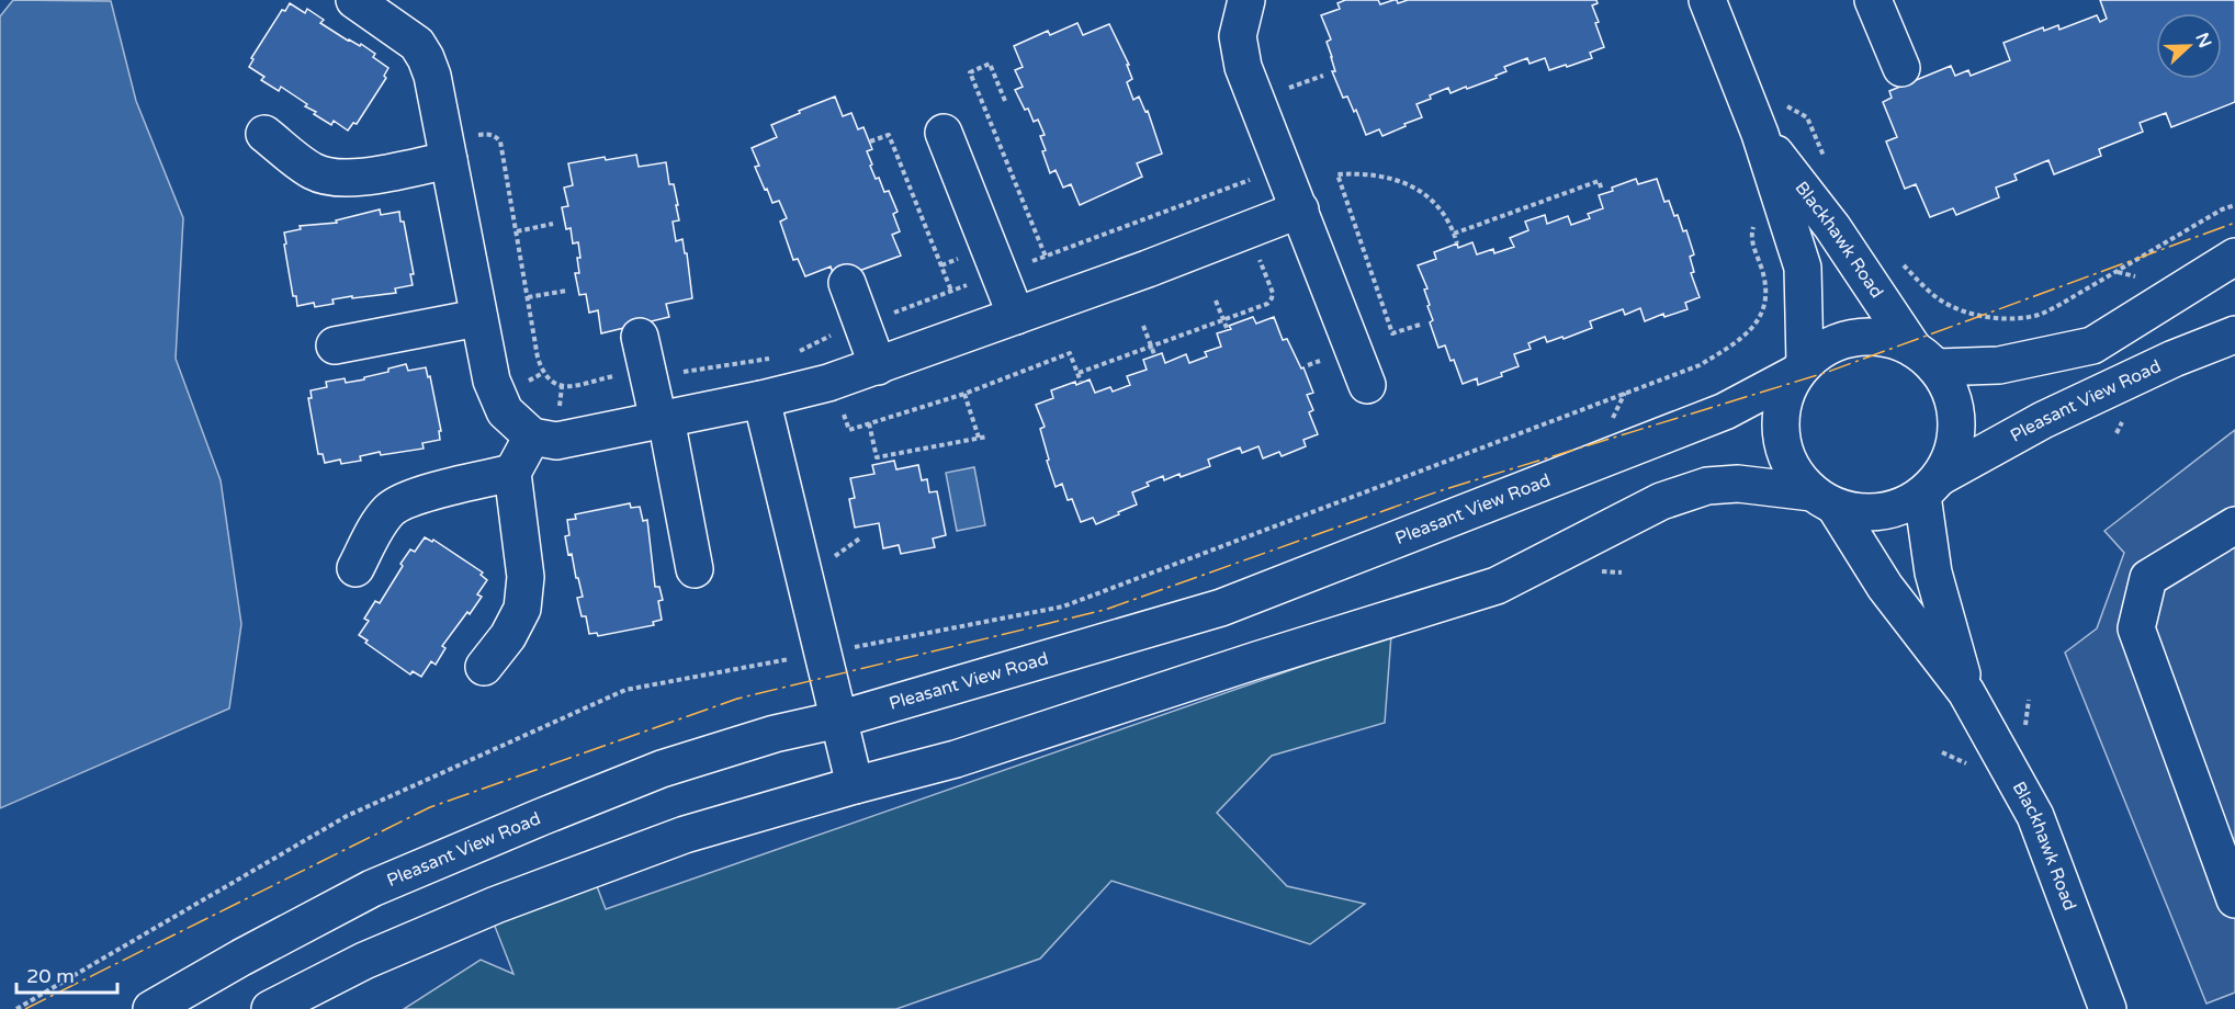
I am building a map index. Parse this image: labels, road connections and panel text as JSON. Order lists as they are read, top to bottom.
{
  "streets": {
    "main road": ["Blackhawk Road", "Pleasant View Road"]
  },
  "crossings": [
    ["Blackhawk Road", "Pleasant View Road"]
  ],
  "scale_bar": "20 m",
  "north": "right"
}
